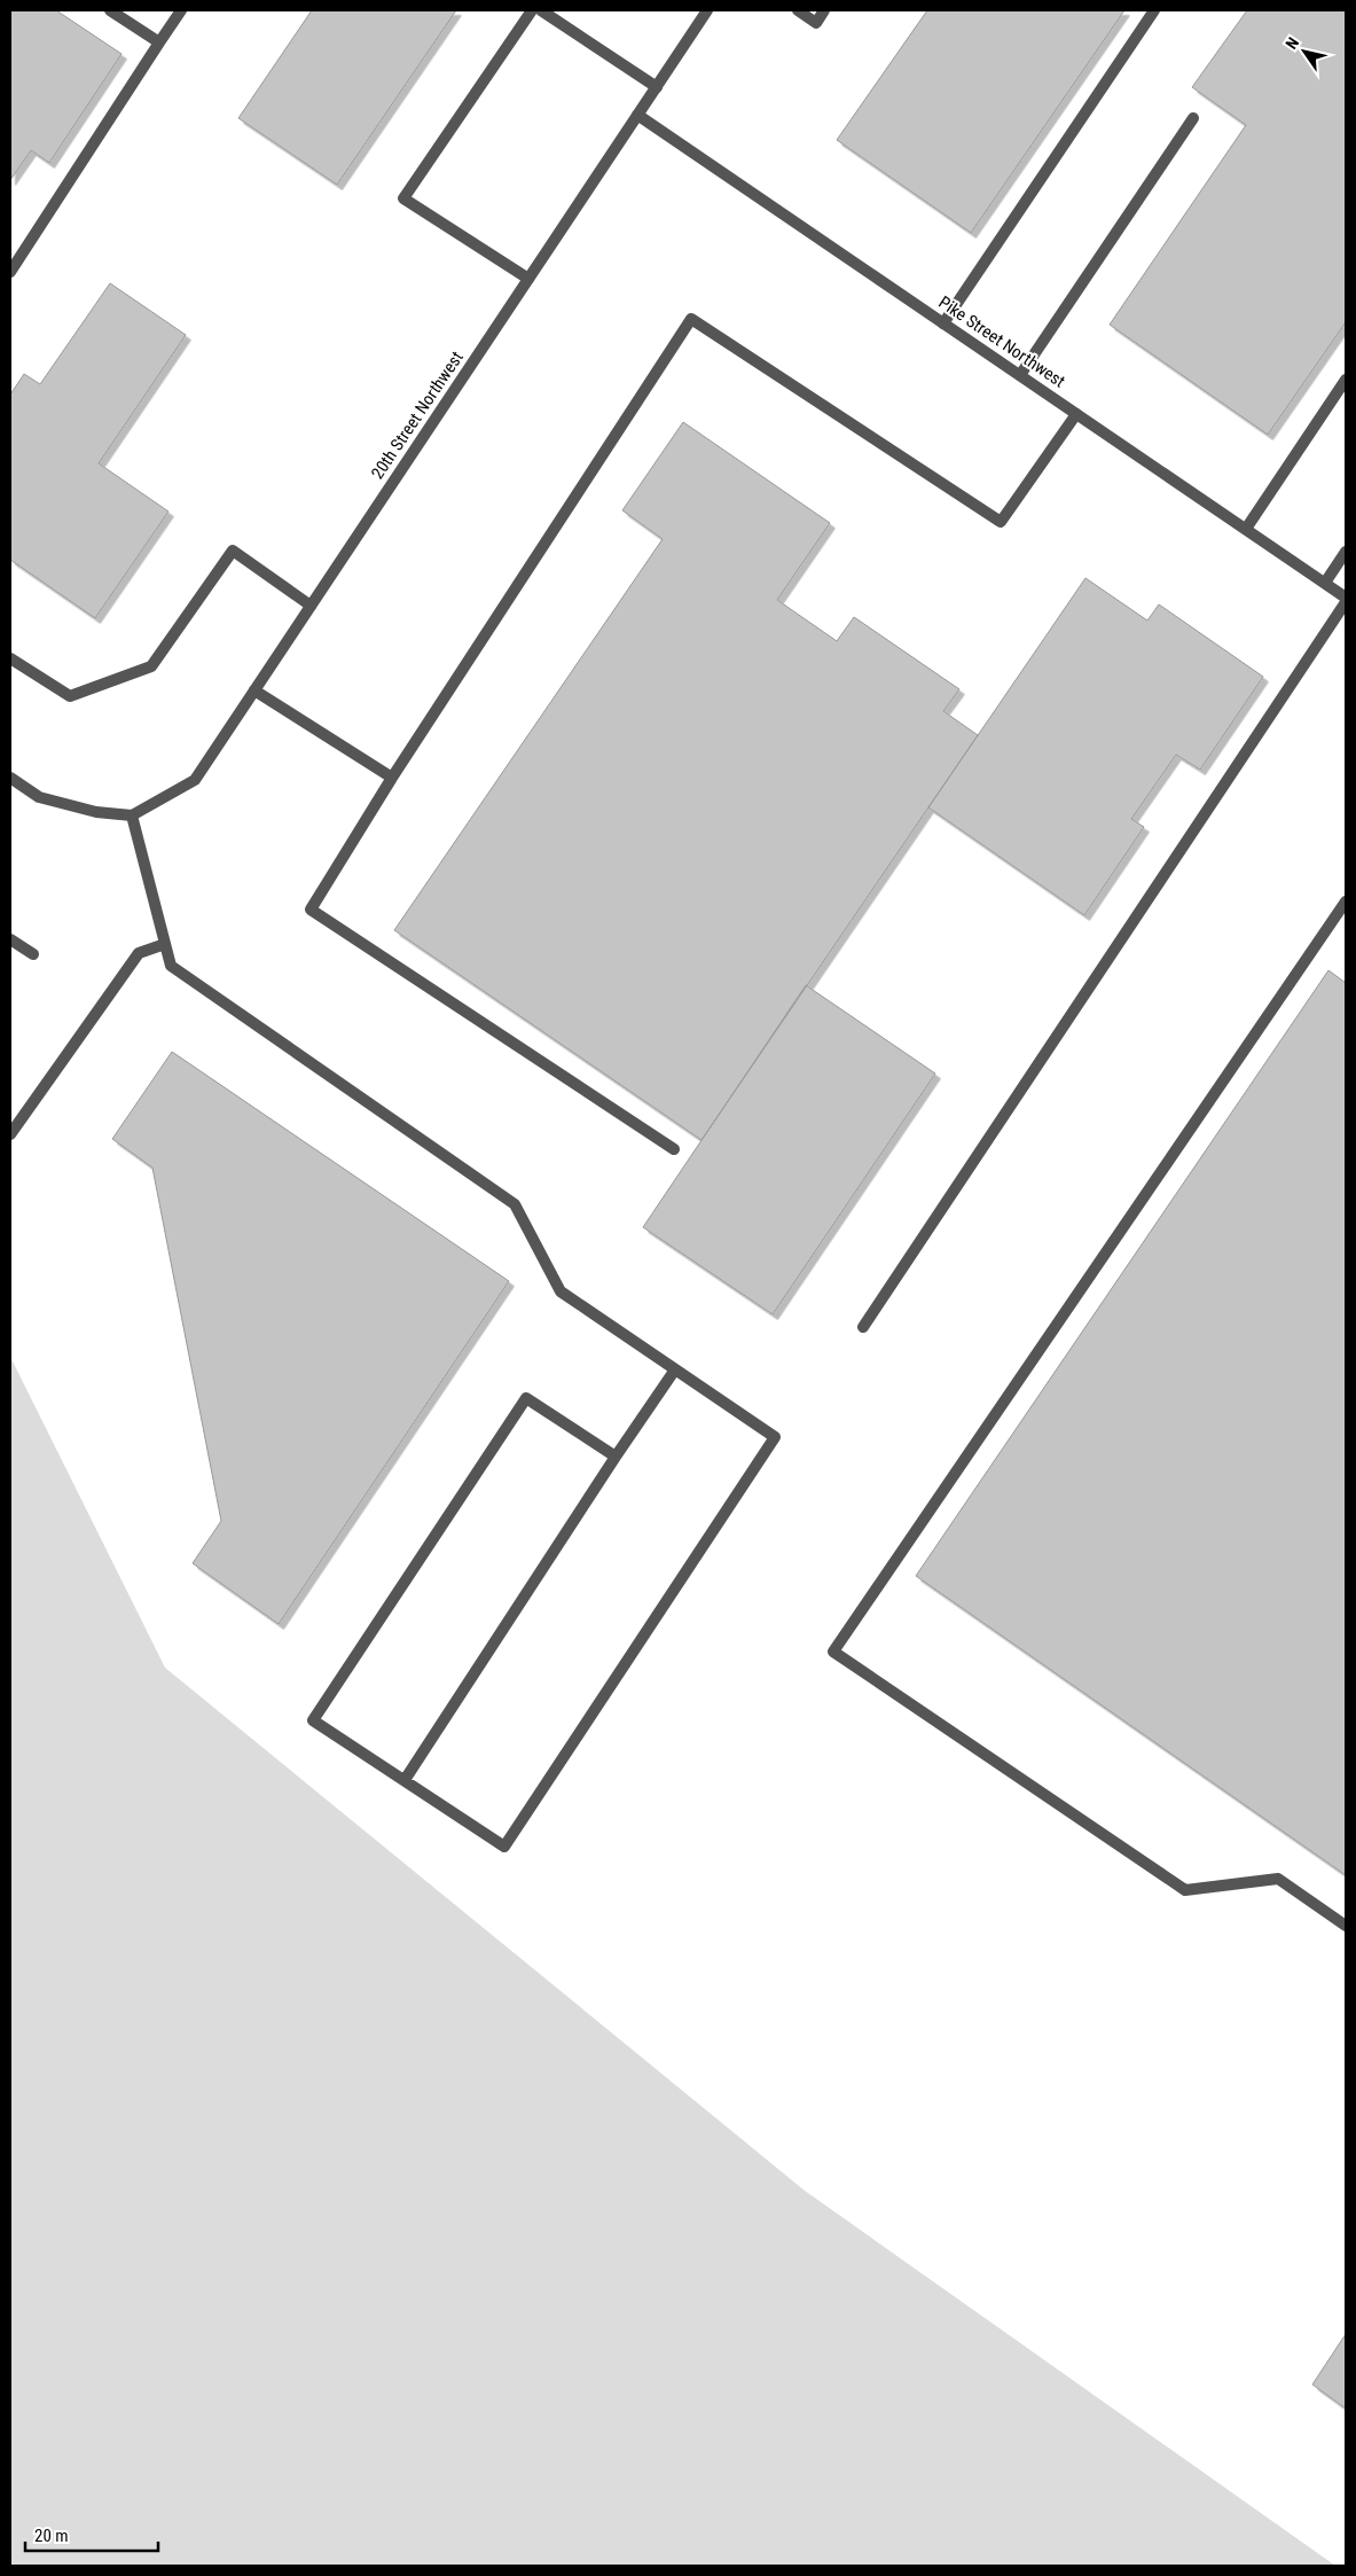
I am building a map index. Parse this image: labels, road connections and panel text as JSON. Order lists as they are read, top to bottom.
{
  "streets": {
    "street": ["Pike Street Northwest", "20th Street Northwest"]
  },
  "crossings": [
    ["Pike Street Northwest", "20th Street Northwest"]
  ],
  "scale_bar": "20 m",
  "north": "top left"
}
